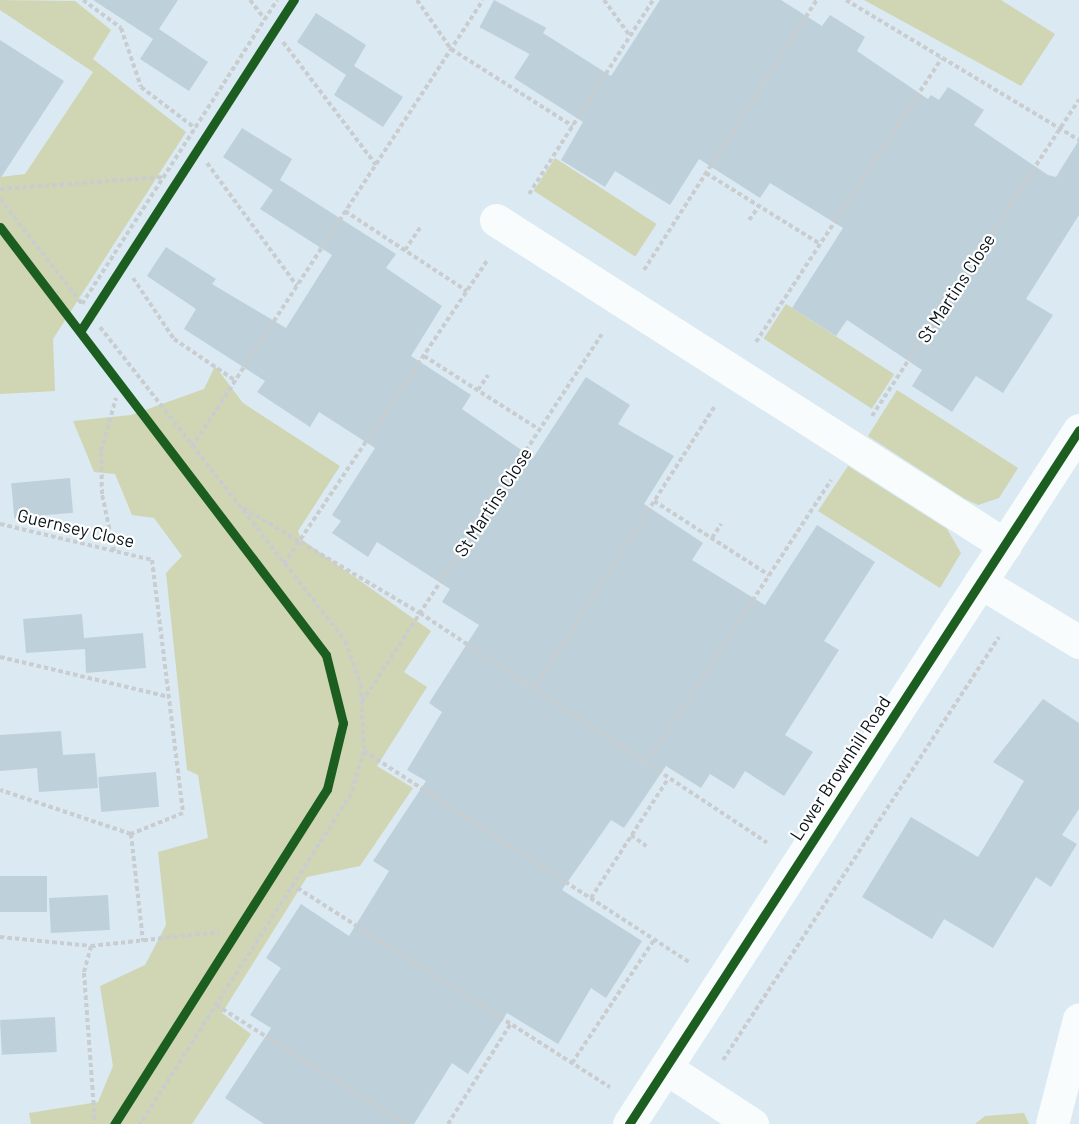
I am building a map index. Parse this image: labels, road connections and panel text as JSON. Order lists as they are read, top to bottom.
{
  "streets": {
    "street": ["Lower Brownhill Road"],
    "path": ["St Martins Close", "Guernsey Close"]
  }
}
